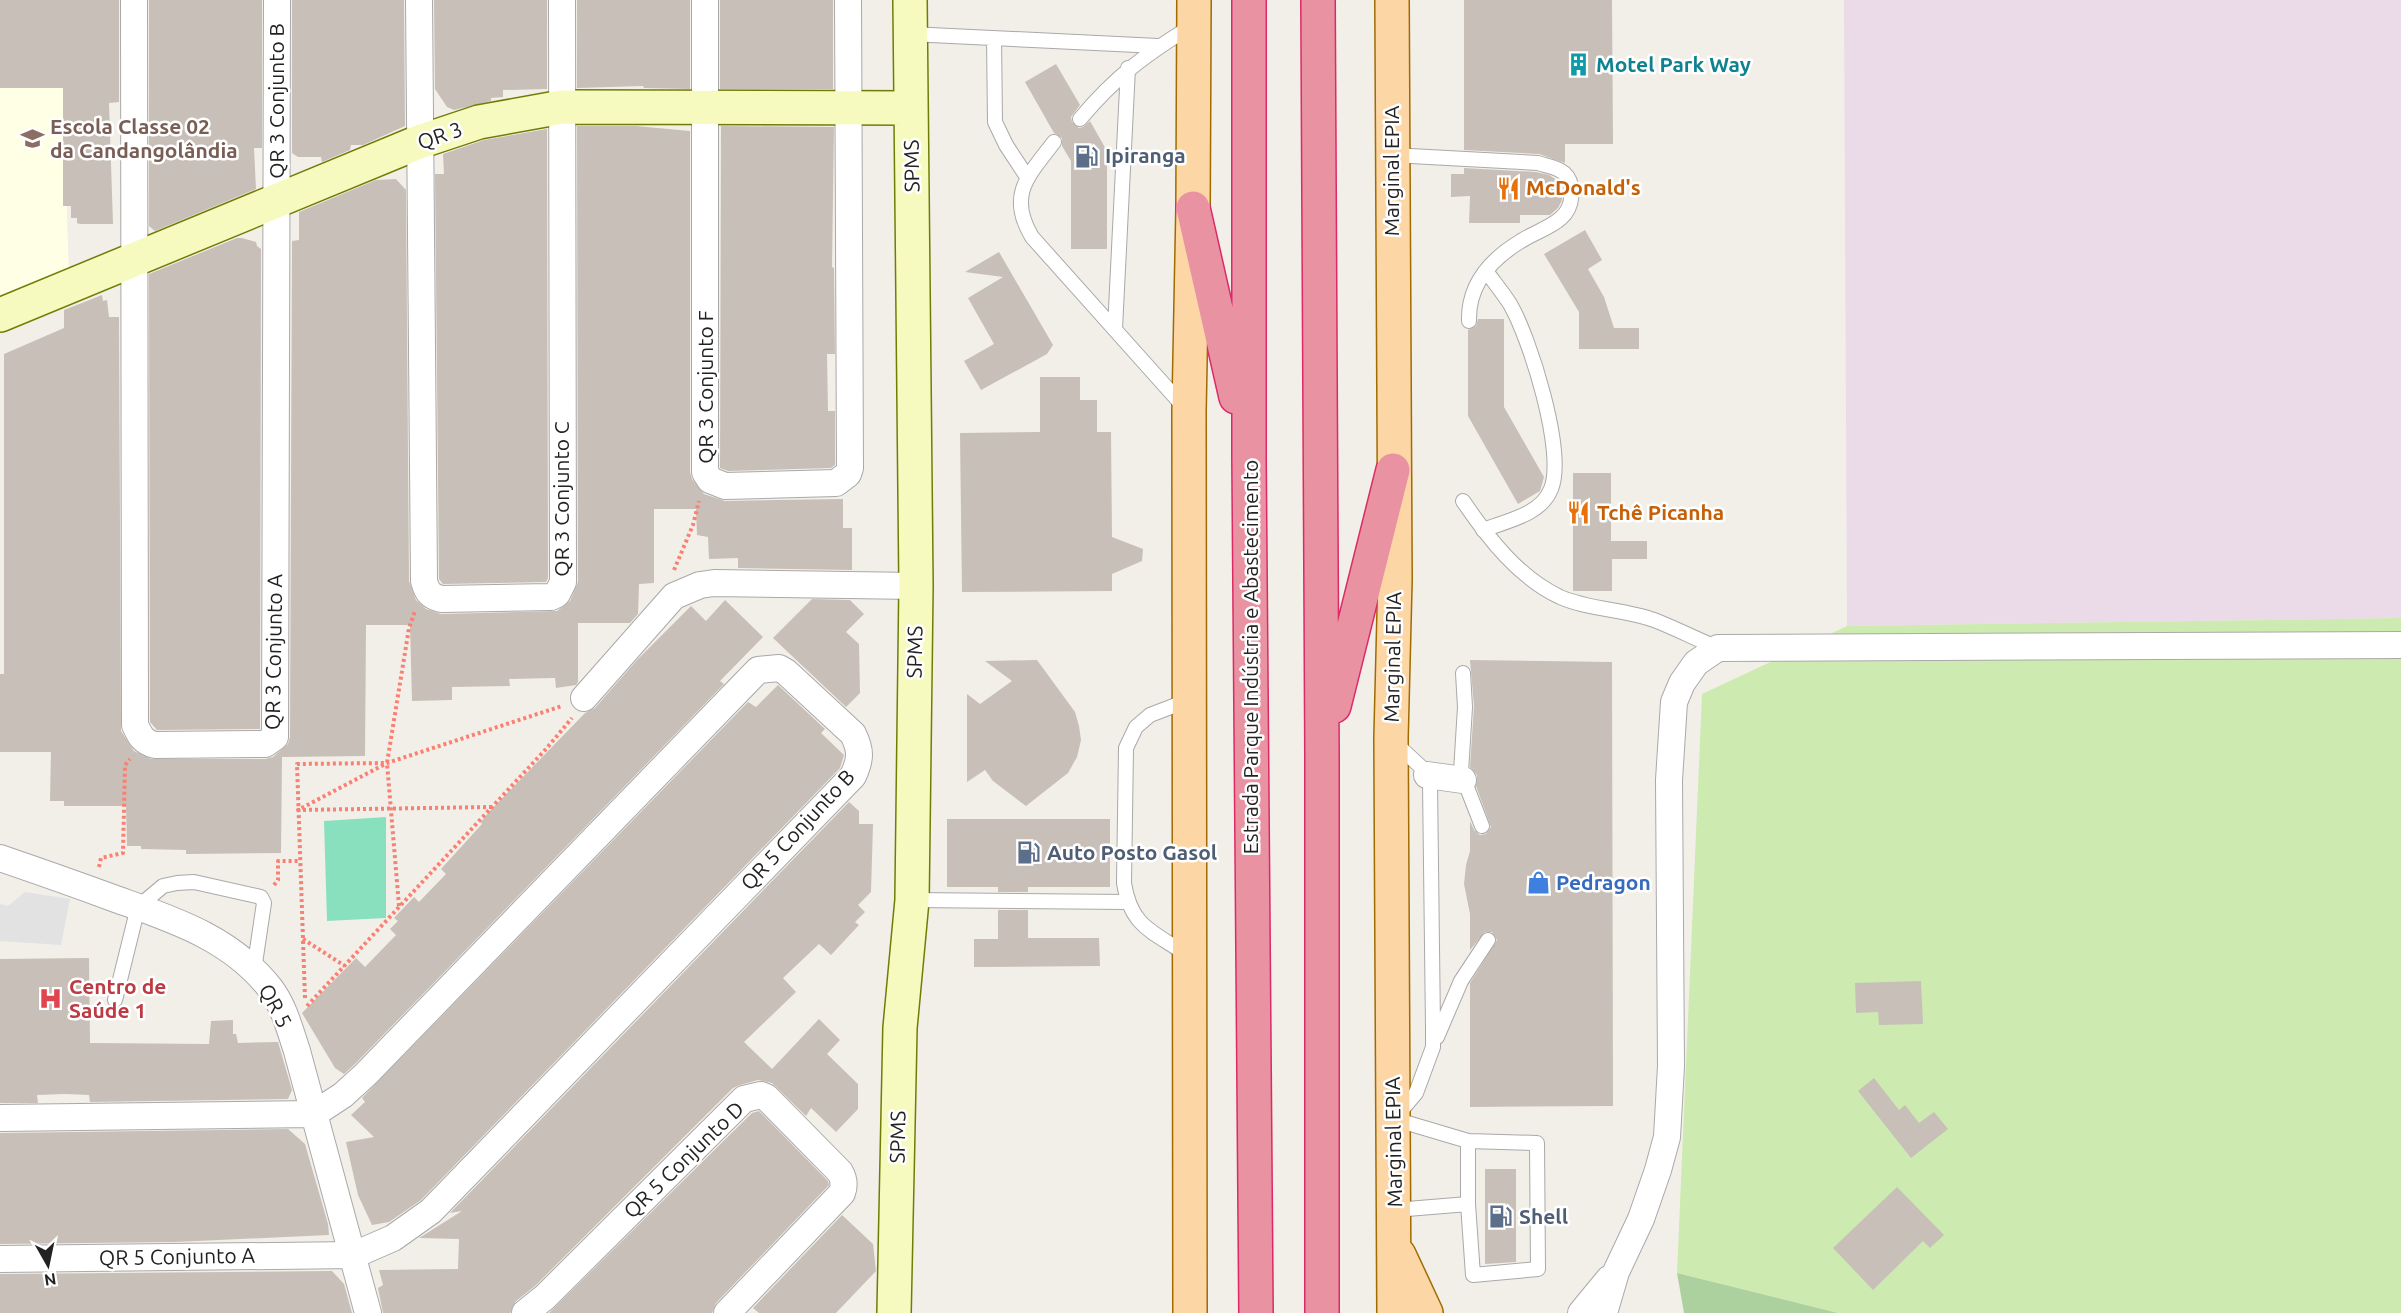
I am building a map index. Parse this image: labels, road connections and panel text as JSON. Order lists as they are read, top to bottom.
{
  "streets": {
    "highway": ["Estrada Parque Indústria e Abastecimento"],
    "main road": ["Marginal EPIA"],
    "street": [
      "QR 3 Conjunto B",
      "QR 3",
      "SPMS",
      "QR 3 Conjunto F",
      "QR 3 Conjunto C",
      "QR 3 Conjunto A",
      "QR 5 Conjunto B",
      "QR 5",
      "QR 5 Conjunto D",
      "QR 5 Conjunto A"
    ]
  },
  "crossings": [
    ["QR 3 Conjunto B", "QR 3"],
    ["QR 3 Conjunto B", "QR 3 Conjunto A"],
    ["QR 3", "SPMS"],
    ["QR 3", "QR 3 Conjunto F"],
    ["QR 3", "QR 3 Conjunto C"],
    ["QR 3", "QR 3 Conjunto A"],
    ["QR 5 Conjunto B", "QR 5"],
    ["QR 5 Conjunto B", "QR 5 Conjunto A"],
    ["QR 5", "QR 5 Conjunto A"]
  ],
  "places": {
    "building": ["Motel Park Way"],
    "school or university": ["Escola Classe 02 da Candangolândia"],
    "fuel station": ["Ipiranga", "Auto Posto Gasol", "Shell"],
    "restaurant": ["McDonald's", "Tchê Picanha"],
    "shop": ["Pedragon"],
    "hospital": ["Centro de Saúde 1"]
  },
  "north": "bottom"
}
